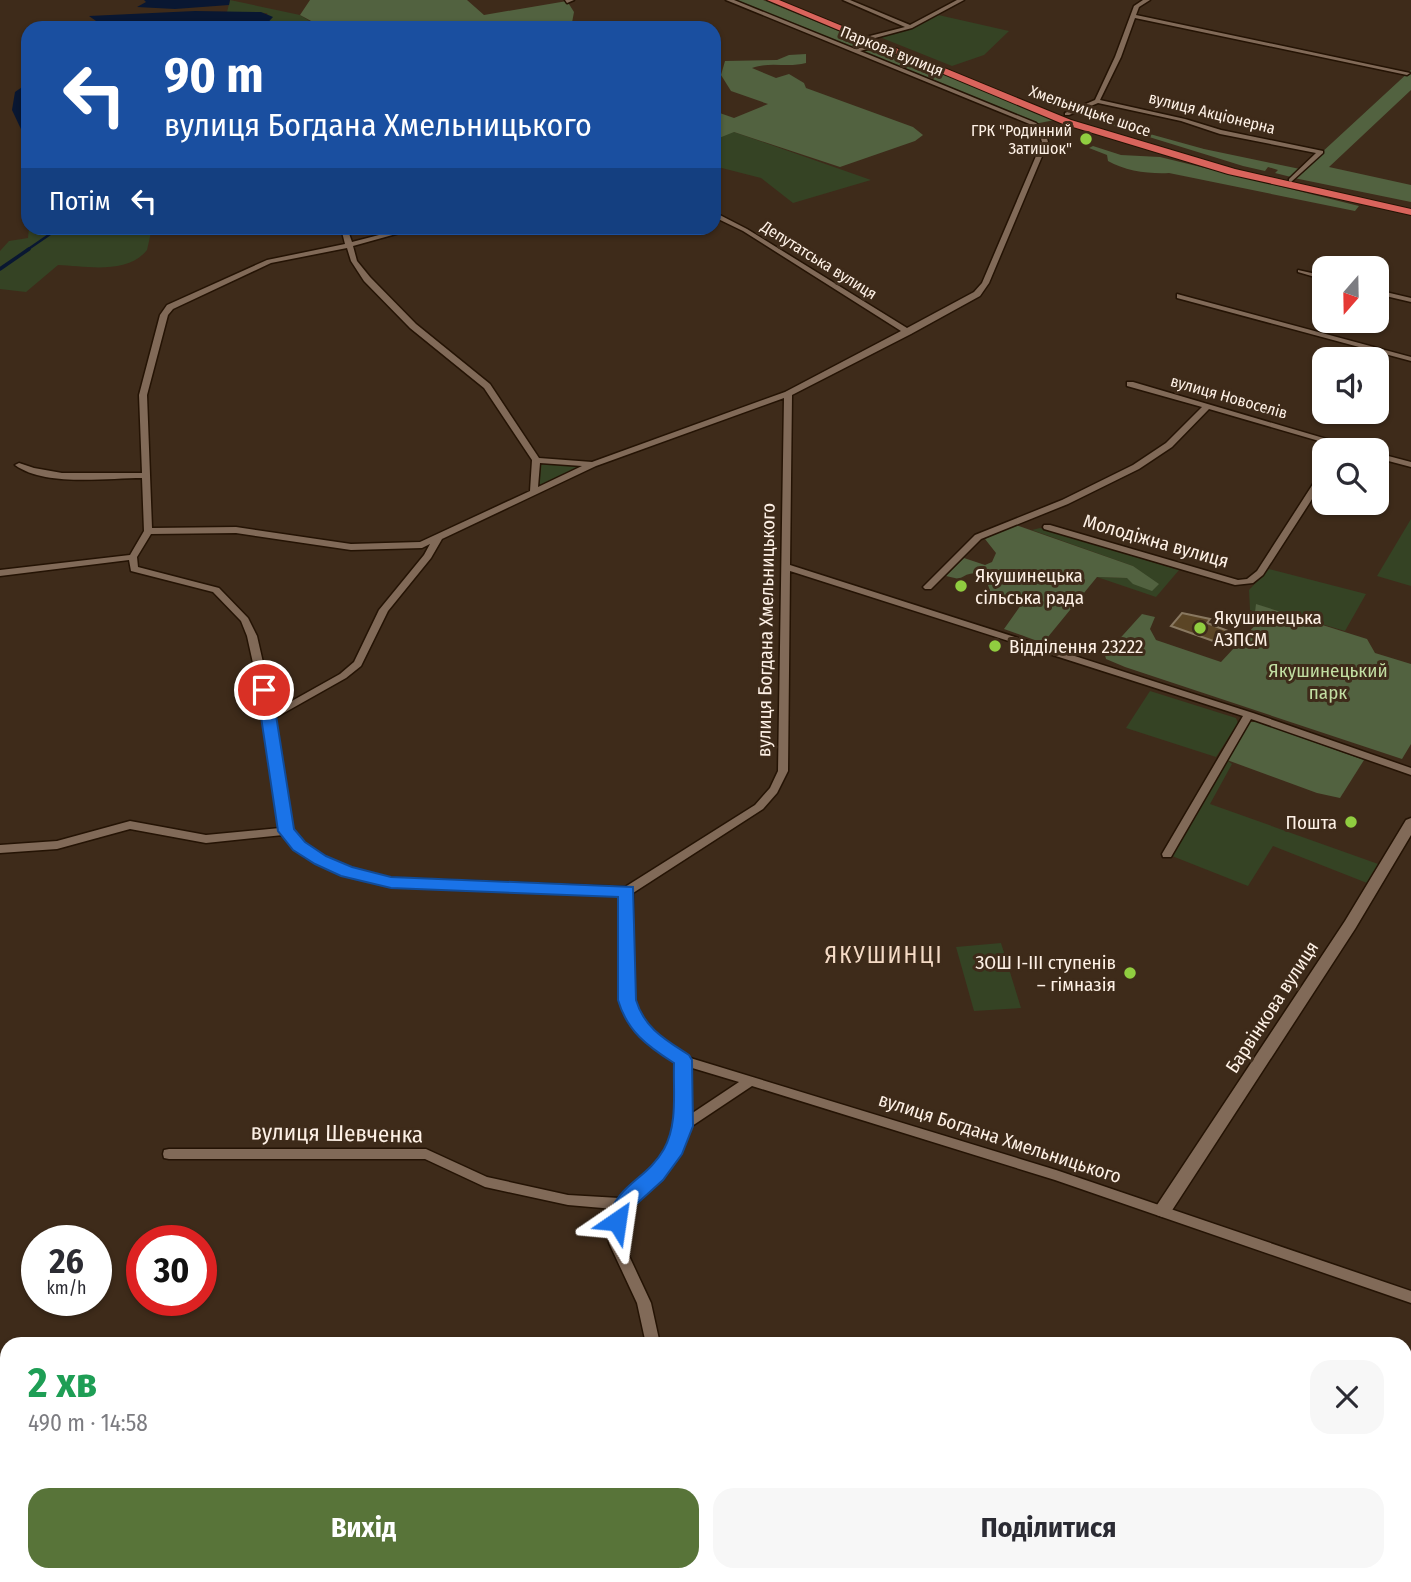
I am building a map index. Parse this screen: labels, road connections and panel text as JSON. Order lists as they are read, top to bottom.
{
  "streets": {
    "highway": ["Хмельницьке шосе"],
    "street": [
      "Паркова вулиця",
      "вулиця Акціонерна",
      "Депутатська вулиця",
      "вулиця Новоселів",
      "Молодіжна вулиця",
      "вулиця Богдана Хмельницького",
      "Барвінкова вулиця",
      "вулиця Шевченка"
    ]
  },
  "crossings": [
    ["Паркова вулиця", "Депутатська вулиця"],
    ["Хмельницьке шосе", "вулиця Акціонерна"],
    ["вулиця Богдана Хмельницького", "Барвінкова вулиця"]
  ],
  "districts": ["ЯКУШИНЦІ"],
  "parks": ["Якушинецький парк"],
  "places": [
    "ГРК \"Родинний Затишок\"",
    "Якушинецька сільська рада",
    "Якушинецька АЗПСМ",
    "Відділення 23222",
    "Пошта",
    "ЗОШ І-ІІІ ступенів – гімназія"
  ],
  "north": "bottom",
  "page": {
    "turn": ["90 m", "вулиця Богдана Хмельницького"],
    "then": "Потім",
    "speed": "26 km/h",
    "limit": "30",
    "heading": ["2 хв", "490 m · 14:58"],
    "buttons": ["Вихід", "Поділитися"]
  }
}
